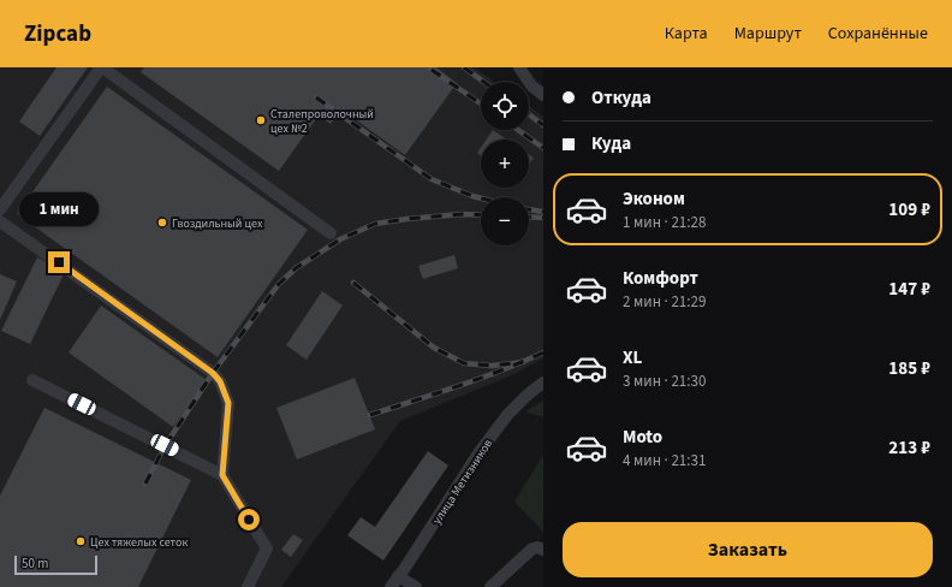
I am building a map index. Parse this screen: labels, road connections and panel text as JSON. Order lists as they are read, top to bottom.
{
  "streets": {
    "street": ["улица Метизников"]
  },
  "places": ["Сталепроволочный цех №2", "Гвоздильный цех", "Цех тяжелых сеток"],
  "scale_bar": "50 m",
  "page": {
    "header": "Zipcab",
    "nav": ["Карта", "Маршрут", "Сохранённые"],
    "banner": ["Откуда", "Куда"],
    "map_buttons": ["+", "−"],
    "list": [
      {
        "name": "Эконом",
        "note": "1 мин · 21:28",
        "value": "109 ₽"
      },
      {
        "name": "Комфорт",
        "note": "2 мин · 21:29",
        "value": "147 ₽"
      },
      {
        "name": "XL",
        "note": "3 мин · 21:30",
        "value": "185 ₽"
      },
      {
        "name": "Moto",
        "note": "4 мин · 21:31",
        "value": "213 ₽"
      }
    ],
    "bubble": "1 мин",
    "buttons": "Заказать",
    "scale": "50 m"
  }
}
